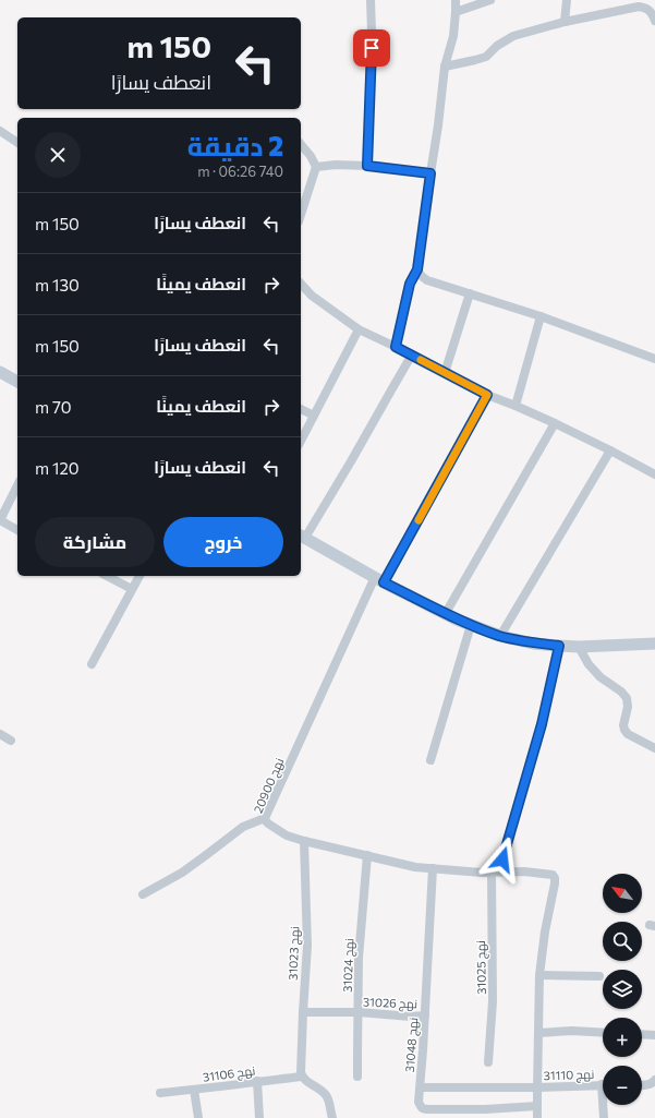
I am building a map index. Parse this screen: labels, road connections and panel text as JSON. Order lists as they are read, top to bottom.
{
  "streets": {
    "street": [
      "نهج 20900",
      "نهج 31023",
      "نهج 31024",
      "نهج 31025",
      "نهج 31026",
      "نهج 31048",
      "نهج 31106",
      "نهج 31110"
    ]
  },
  "crossings": [
    ["نهج 20900", "نهج 31023"],
    ["نهج 20900", "نهج 31024"],
    ["نهج 20900", "نهج 31025"],
    ["نهج 20900", "نهج 31048"],
    ["نهج 31023", "نهج 31026"],
    ["نهج 31023", "نهج 31106"],
    ["نهج 31024", "نهج 31026"],
    ["نهج 31026", "نهج 31048"],
    ["نهج 31048", "نهج 31110"]
  ],
  "north": "top left",
  "page": {
    "turn": ["150 m", "انعطف يسارًا"],
    "heading": ["2 دقيقة", "740 m · 06:26"],
    "list": [
      {
        "name": "انعطف يسارًا",
        "value": "150 m"
      },
      {
        "name": "انعطف يمينًا",
        "value": "130 m"
      },
      {
        "name": "انعطف يسارًا",
        "value": "150 m"
      },
      {
        "name": "انعطف يمينًا",
        "value": "70 m"
      },
      {
        "name": "انعطف يسارًا",
        "value": "120 m"
      }
    ],
    "buttons": ["خروج", "مشاركة"],
    "map_buttons": ["+", "−"]
  }
}
